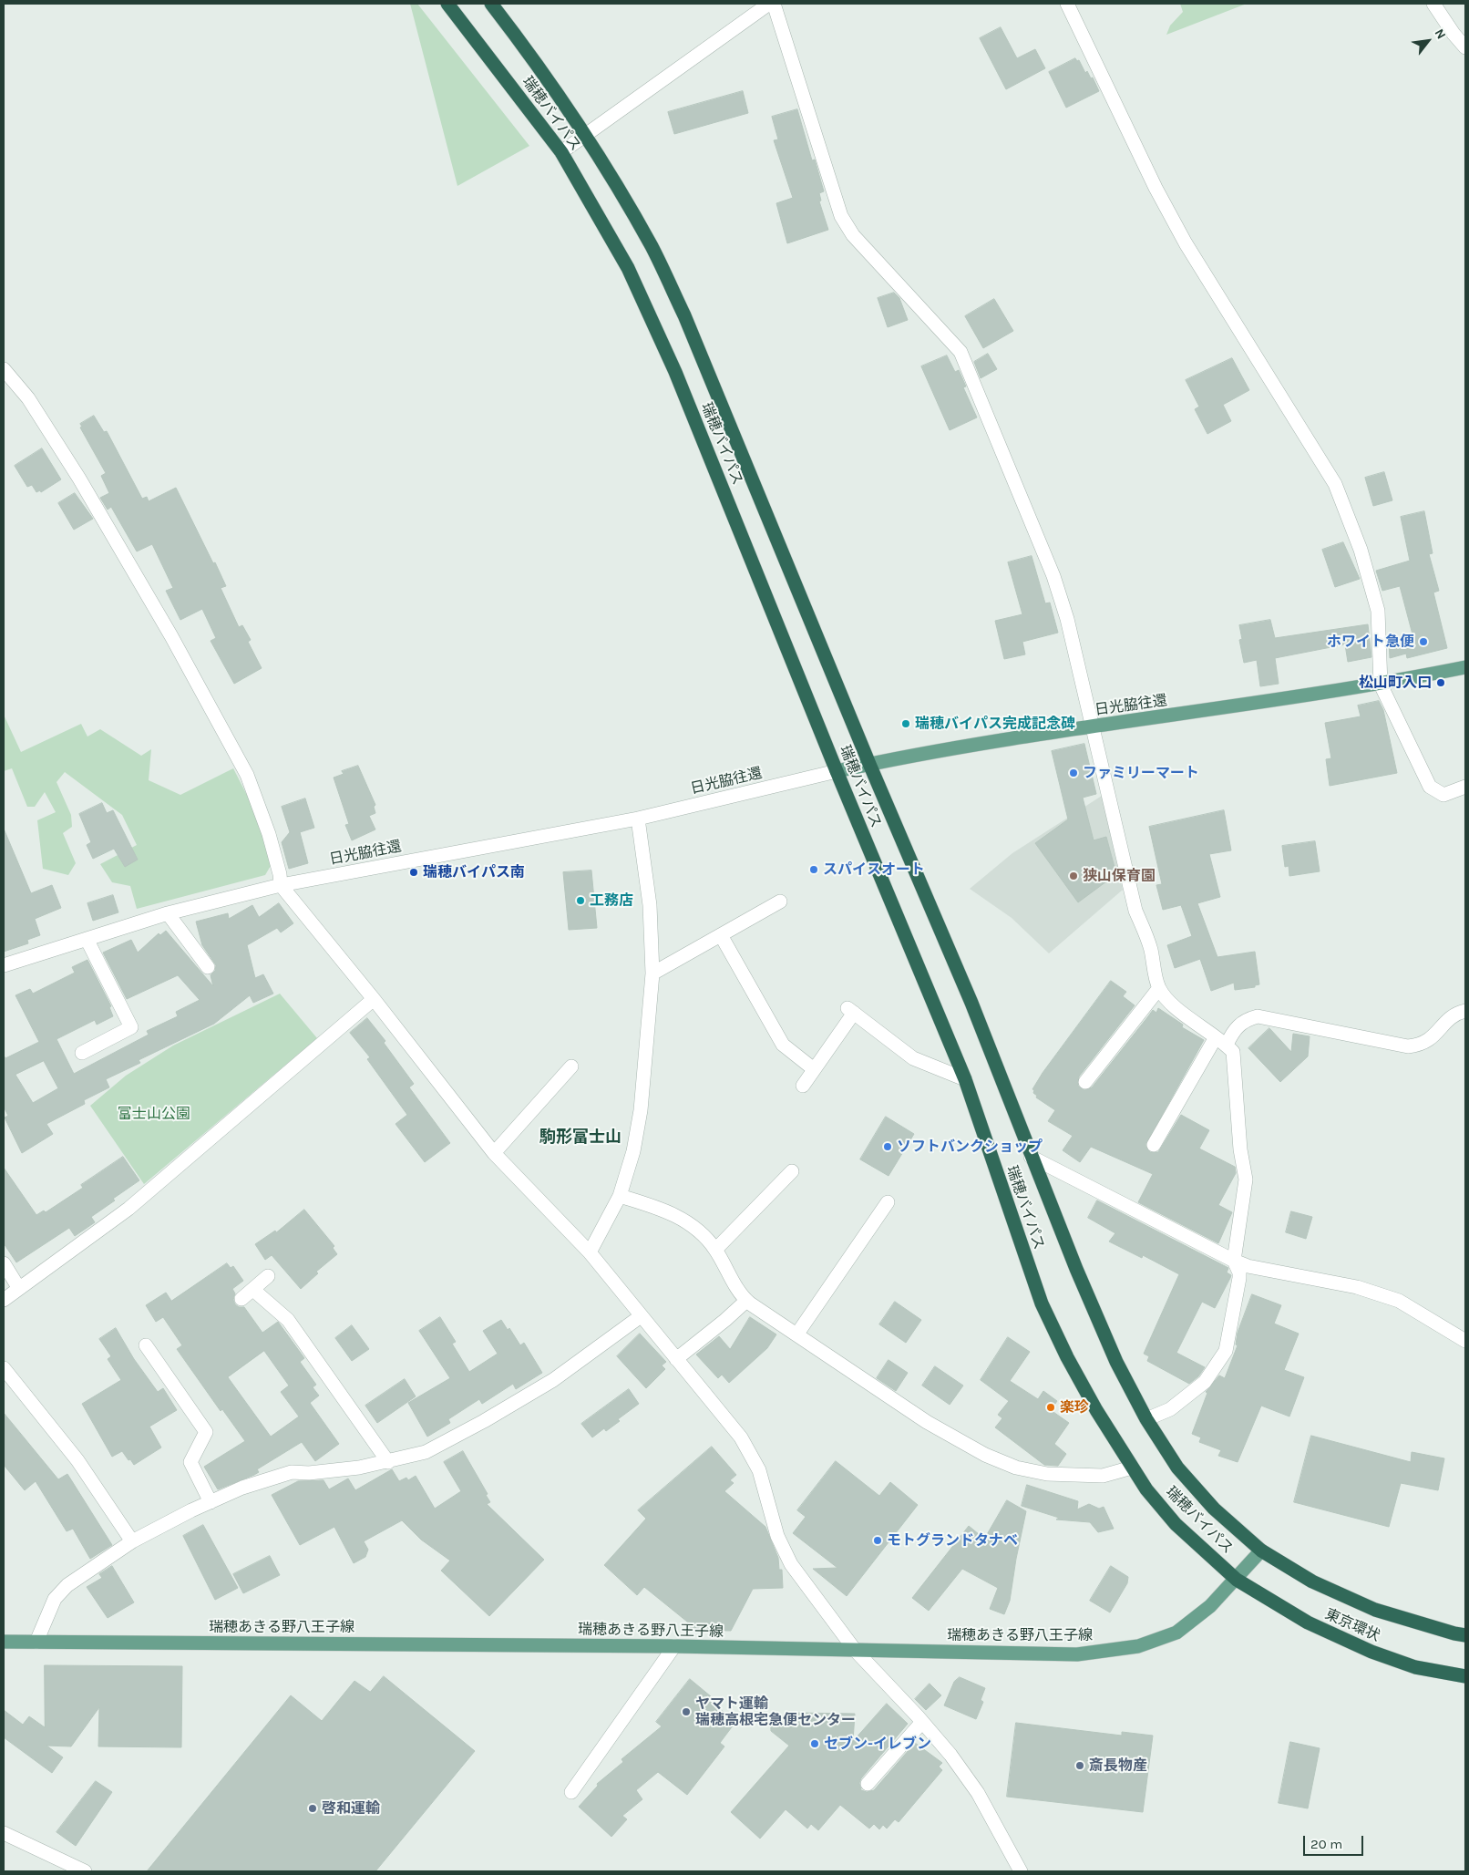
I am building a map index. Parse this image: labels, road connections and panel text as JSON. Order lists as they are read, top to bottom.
{
  "streets": {
    "highway": ["瑞穂バイパス", "東京環状"],
    "main road": ["日光脇往還", "瑞穂あきる野八王子線"]
  },
  "crossings": [
    ["瑞穂バイパス", "日光脇往還"],
    ["瑞穂バイパス", "東京環状"],
    ["瑞穂バイパス", "瑞穂あきる野八王子線"],
    ["東京環状", "瑞穂あきる野八王子線"]
  ],
  "districts": ["駒形富士山"],
  "parks": ["富士山公園"],
  "places": [
    "ホワイト急便",
    "松山町入口",
    "瑞穂バイパス完成記念碑",
    "ファミリーマート",
    "スパイスオート",
    "瑞穂バイパス南",
    "狭山保育園",
    "工務店",
    "ソフトバンクショップ",
    "楽珍",
    "モトグランドタナベ",
    "ヤマト運輸 瑞穂高根宅急便センター",
    "セブン-イレブン",
    "斎長物産",
    "啓和運輸"
  ],
  "scale_bar": "20 m",
  "north": "top right"
}
